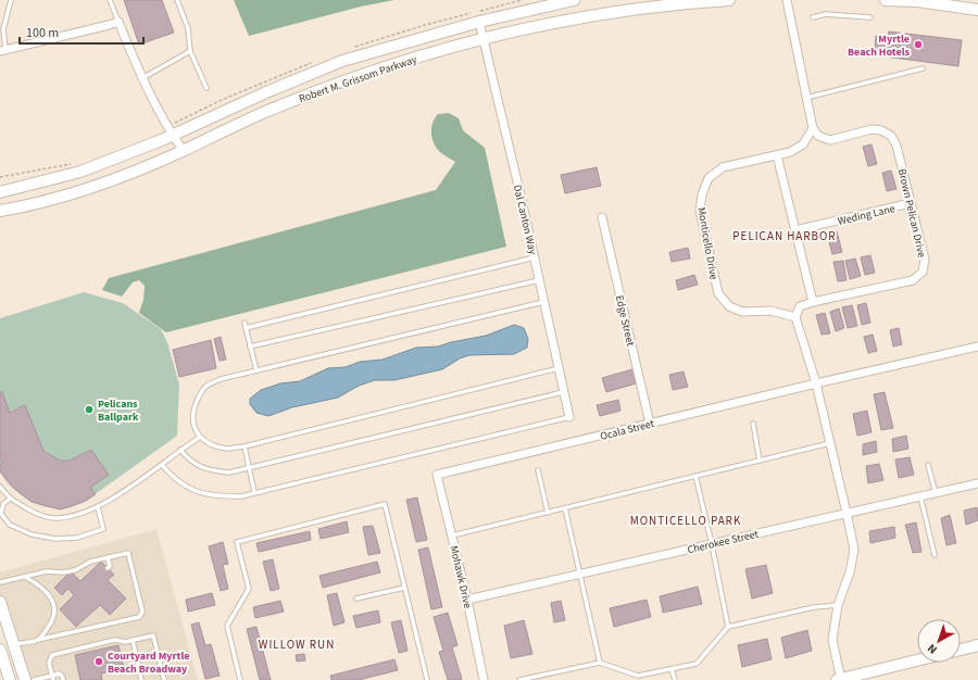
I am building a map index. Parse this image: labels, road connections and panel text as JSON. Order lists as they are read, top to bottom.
{
  "streets": {
    "main road": ["Robert M. Grissom Parkway"],
    "street": [
      "Brown Pelican Drive",
      "Weding Lane",
      "Dal Canton Way",
      "Monticello Drive",
      "Edge Street",
      "Ocala Street",
      "Cherokee Street",
      "Mohawk Drive"
    ]
  },
  "crossings": [
    ["Robert M. Grissom Parkway", "Dal Canton Way"],
    ["Brown Pelican Drive", "Weding Lane"],
    ["Brown Pelican Drive", "Monticello Drive"],
    ["Edge Street", "Ocala Street"],
    ["Ocala Street", "Mohawk Drive"],
    ["Cherokee Street", "Mohawk Drive"]
  ],
  "districts": ["PELICAN HARBOR", "MONTICELLO PARK", "WILLOW RUN"],
  "places": ["Myrtle Beach Hotels", "Pelicans Ballpark", "Courtyard Myrtle Beach Broadway"],
  "scale_bar": "100 m",
  "north": "bottom left"
}
